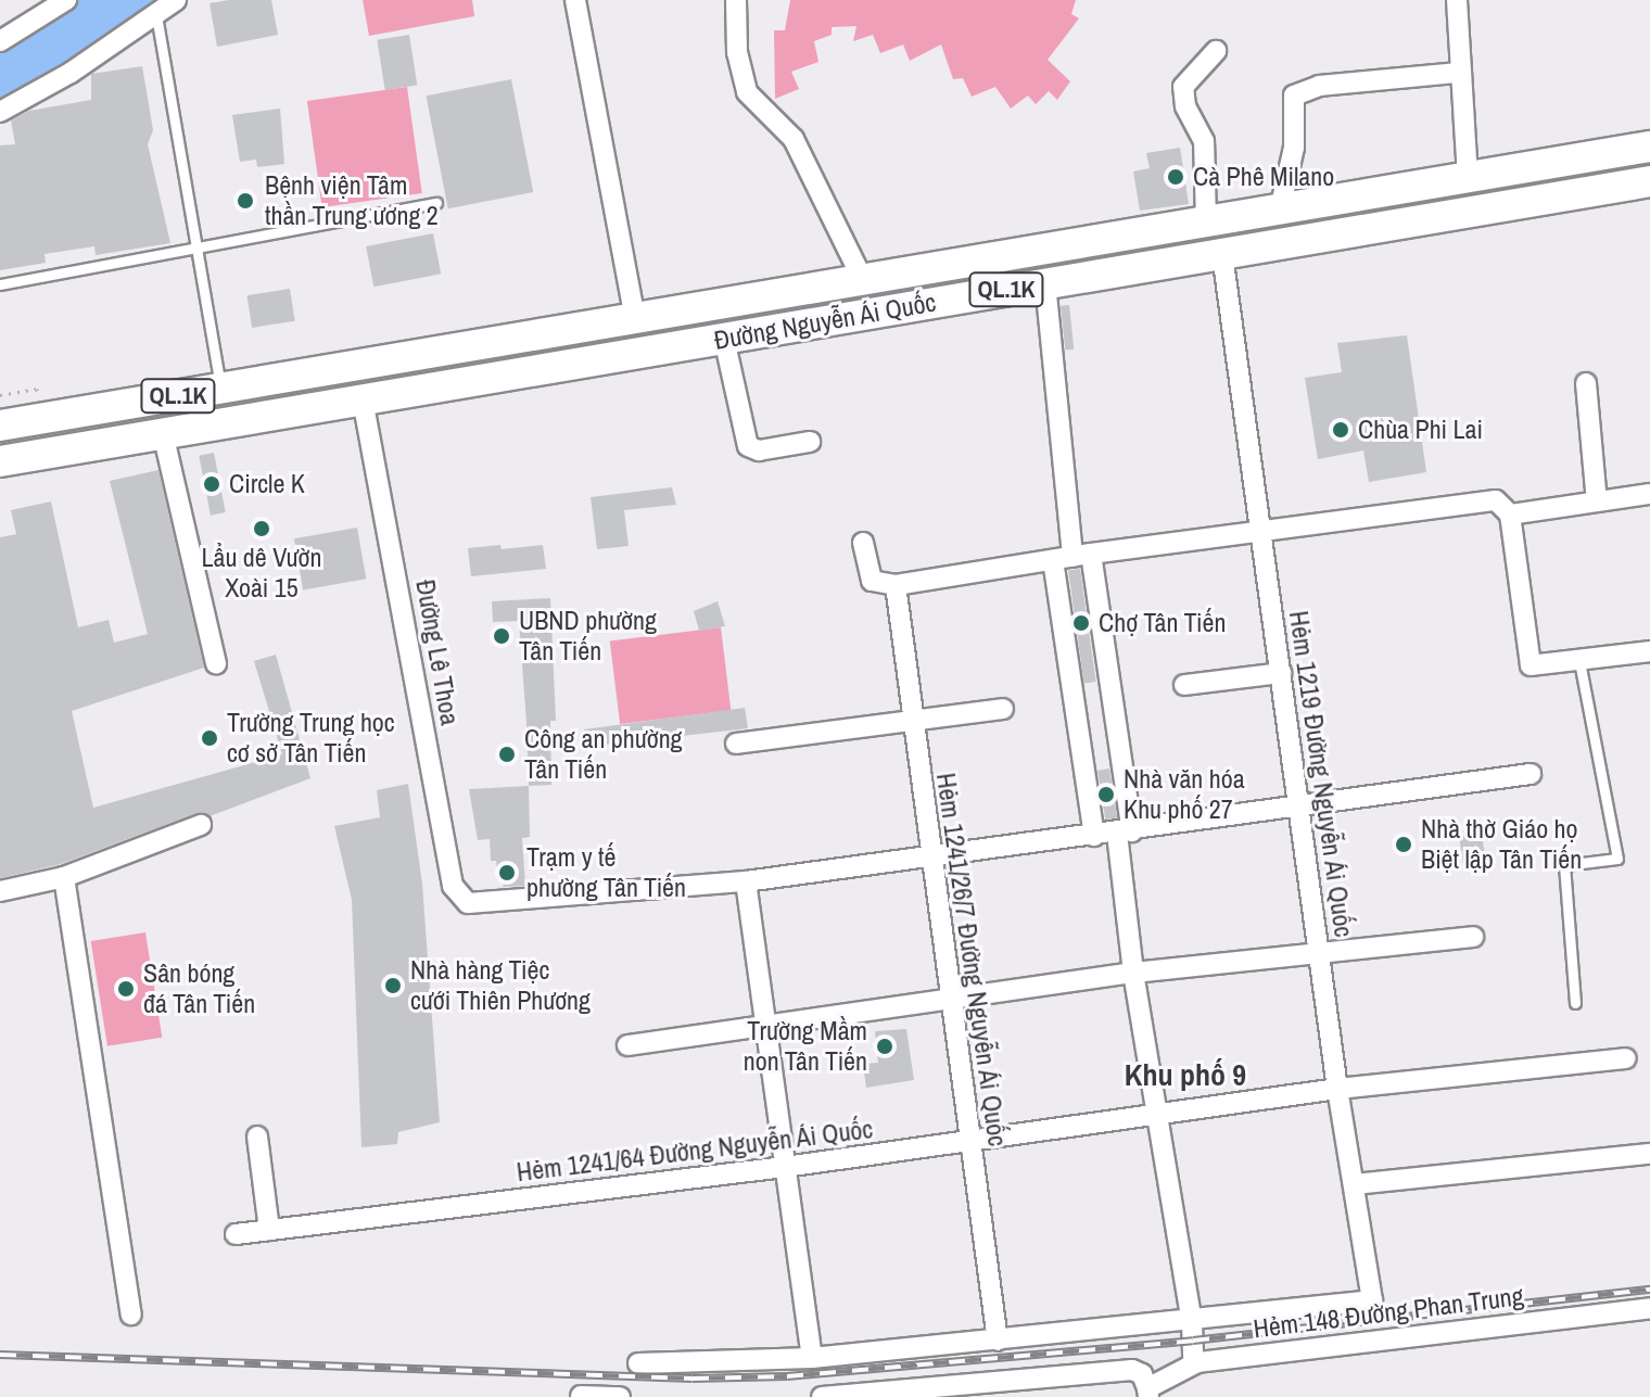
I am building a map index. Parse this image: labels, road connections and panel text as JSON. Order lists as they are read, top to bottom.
{
  "streets": {
    "main road": ["QL.1K", "Đường Nguyễn Ái Quốc"],
    "street": [
      "Đường Lê Thoa",
      "Hẻm 1219 Đường Nguyễn Ái Quốc",
      "Hẻm 1241/26/7 Đường Nguyễn Ái Quốc",
      "Hẻm 1241/64 Đường Nguyễn Ái Quốc",
      "Hẻm 148 Đường Phan Trung"
    ]
  },
  "crossings": [
    ["Đường Nguyễn Ái Quốc", "Đường Lê Thoa"],
    ["Đường Nguyễn Ái Quốc", "Hẻm 1219 Đường Nguyễn Ái Quốc"],
    ["Hẻm 1219 Đường Nguyễn Ái Quốc", "Hẻm 1241/64 Đường Nguyễn Ái Quốc"],
    ["Hẻm 1241/26/7 Đường Nguyễn Ái Quốc", "Hẻm 1241/64 Đường Nguyễn Ái Quốc"]
  ],
  "districts": ["Khu phố 9"],
  "places": [
    "Cà Phê Milano",
    "Bệnh viện Tâm thần Trung ương 2",
    "Chùa Phi Lai",
    "Circle K",
    "Lẩu dê Vườn Xoài 15",
    "Chợ Tân Tiến",
    "UBND phường Tân Tiến",
    "Trường Trung học cơ sở Tân Tiến",
    "Công an phường Tân Tiến",
    "Nhà văn hóa Khu phố 27",
    "Nhà thờ Giáo họ Biệt lập Tân Tiến",
    "Trạm y tế phường Tân Tiến",
    "Nhà hàng Tiệc cưới Thiên Phương",
    "Sân bóng đá Tân Tiến",
    "Trường Mầm non Tân Tiến"
  ]
}
